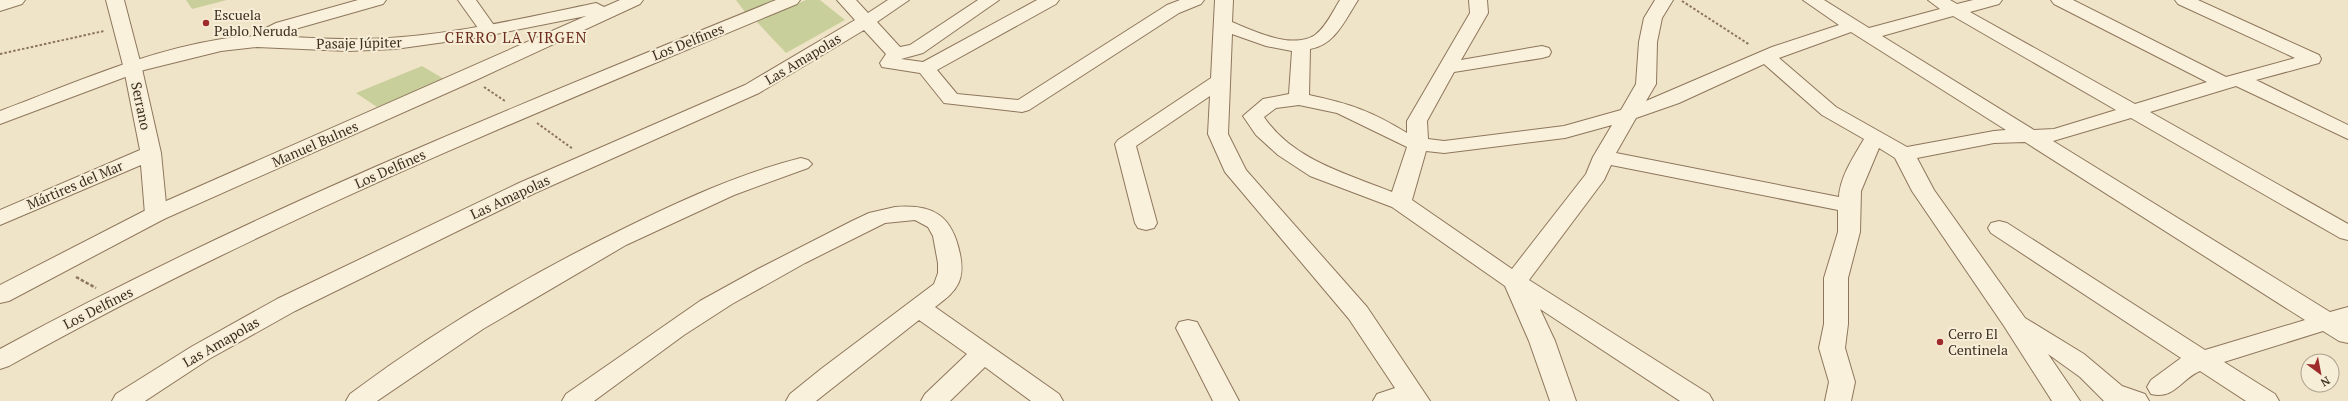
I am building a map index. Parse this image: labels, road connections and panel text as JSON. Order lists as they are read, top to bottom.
{
  "streets": {
    "street": [
      "Los Delfines",
      "Pasaje Júpiter",
      "Las Amapolas",
      "Serrano",
      "Manuel Bulnes",
      "Mártires del Mar"
    ]
  },
  "crossings": [
    ["Pasaje Júpiter", "Serrano"],
    ["Serrano", "Manuel Bulnes"],
    ["Serrano", "Mártires del Mar"]
  ],
  "districts": ["CERRO LA VIRGEN"],
  "places": ["Escuela Pablo Neruda", "Cerro El Centinela"],
  "north": "bottom right"
}
